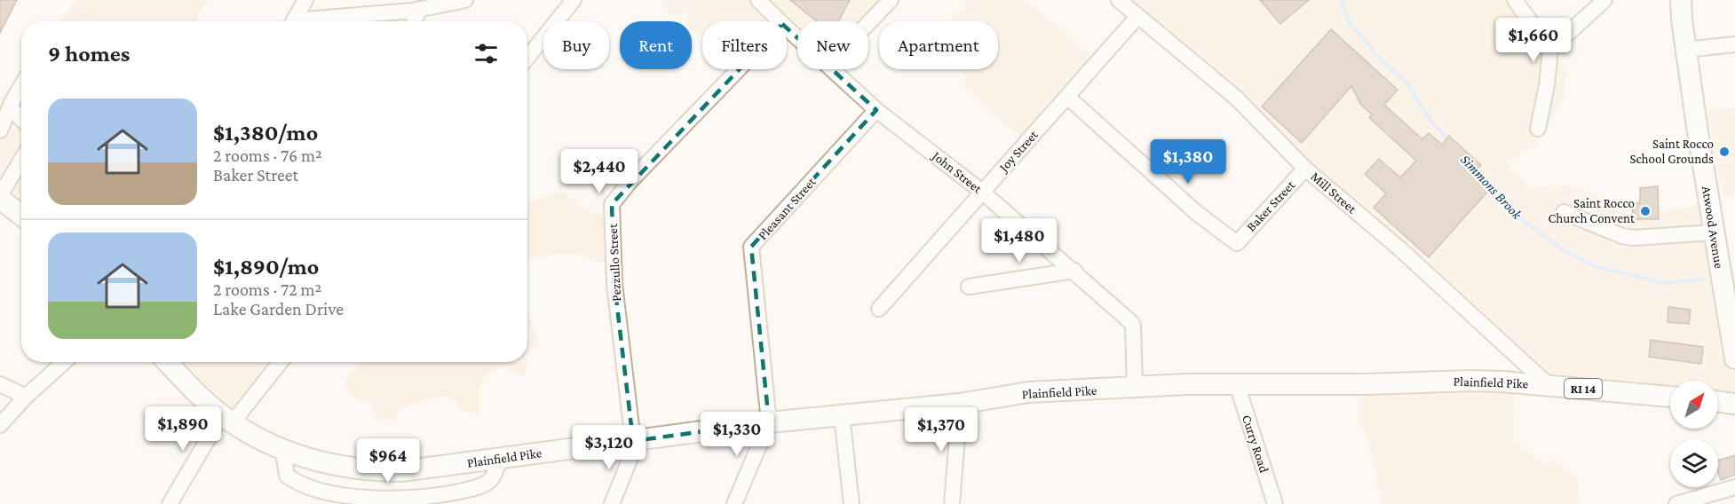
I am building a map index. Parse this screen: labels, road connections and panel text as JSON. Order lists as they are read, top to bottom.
{
  "streets": {
    "main road": ["Atwood Avenue", "Plainfield Pike", "RI 14"],
    "street": [
      "Joy Street",
      "John Street",
      "Mill Street",
      "Baker Street",
      "Pleasant Street",
      "Pezzullo Street",
      "Curry Road"
    ]
  },
  "crossings": [
    ["Joy Street", "John Street"],
    ["Joy Street", "Mill Street"],
    ["Joy Street", "Baker Street"],
    ["John Street", "Pleasant Street"],
    ["John Street", "Plainfield Pike"],
    ["Mill Street", "Baker Street"],
    ["Mill Street", "Plainfield Pike"],
    ["Pleasant Street", "Plainfield Pike"],
    ["Pezzullo Street", "Plainfield Pike"],
    ["Plainfield Pike", "Curry Road"]
  ],
  "water": ["Simmons Brook"],
  "places": ["Saint Rocco School Grounds", "Saint Rocco Church Convent"],
  "north": "top right",
  "page": {
    "price": [
      "$1,660",
      "$1,380",
      "$2,440",
      "$1,480",
      "$1,890",
      "$1,370",
      "$1,330",
      "$3,120",
      "$964"
    ],
    "chip": [
      "Buy",
      "Rent",
      "Filters",
      "New",
      "Apartment"
    ],
    "heading": "9 homes",
    "list": [
      {
        "name": "$1,380/mo",
        "note": "2 rooms · 76 m² · Baker Street"
      },
      {
        "name": "$1,890/mo",
        "note": "2 rooms · 72 m² · Lake Garden Drive"
      }
    ]
  }
}
